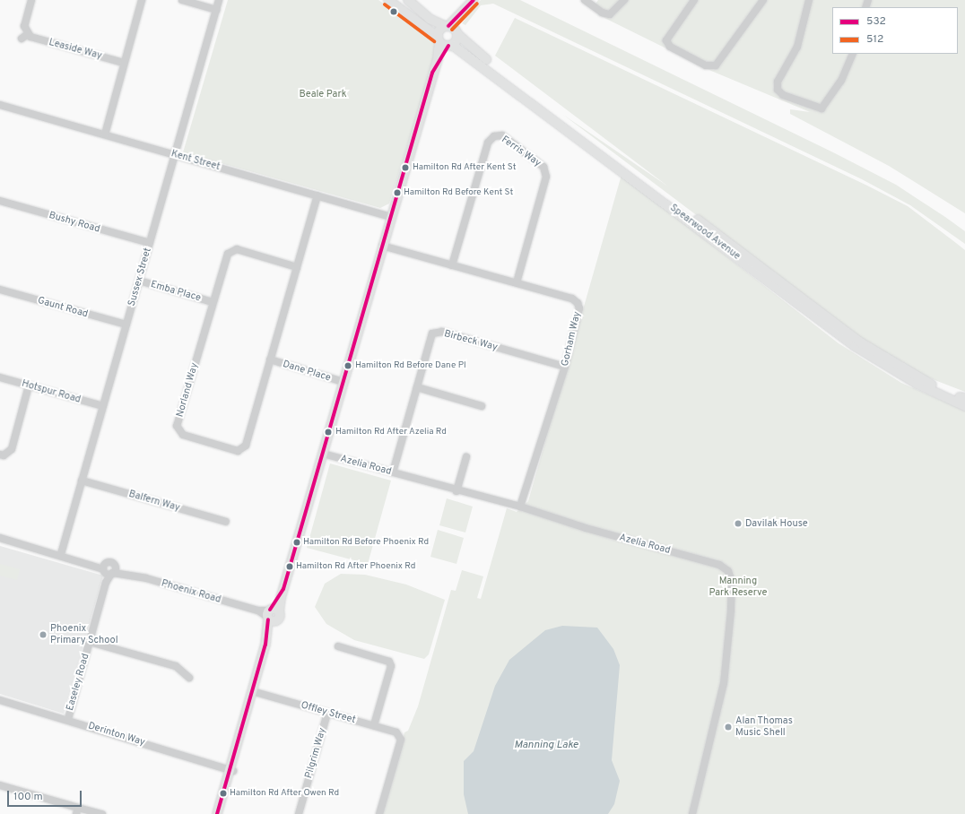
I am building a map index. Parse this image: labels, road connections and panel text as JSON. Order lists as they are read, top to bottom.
{
  "streets": {
    "main road": ["Spearwood Avenue"],
    "street": [
      "Leaside Way",
      "Ferris Way",
      "Kent Street",
      "Bushy Road",
      "Sussex Street",
      "Emba Place",
      "Gaunt Road",
      "Gorham Way",
      "Birbeck Way",
      "Dane Place",
      "Norland Way",
      "Hotspur Road",
      "Azelia Road",
      "Balfern Way",
      "Phoenix Road",
      "Easeley Road",
      "Offley Street",
      "Derinton Way",
      "Pilgrim Way"
    ]
  },
  "crossings": [
    ["Ferris Way", "Gorham Way"],
    ["Kent Street", "Sussex Street"],
    ["Kent Street", "Norland Way"],
    ["Bushy Road", "Sussex Street"],
    ["Sussex Street", "Emba Place"],
    ["Sussex Street", "Gaunt Road"],
    ["Sussex Street", "Hotspur Road"],
    ["Sussex Street", "Balfern Way"],
    ["Sussex Street", "Phoenix Road"],
    ["Emba Place", "Norland Way"],
    ["Gorham Way", "Birbeck Way"],
    ["Gorham Way", "Azelia Road"],
    ["Birbeck Way", "Azelia Road"],
    ["Dane Place", "Norland Way"],
    ["Phoenix Road", "Easeley Road"],
    ["Easeley Road", "Derinton Way"],
    ["Offley Street", "Pilgrim Way"]
  ],
  "water": ["Manning Lake"],
  "parks": ["Beale Park", "Manning Park Reserve"],
  "places": [
    "Hamilton Rd After Kent St",
    "Hamilton Rd Before Kent St",
    "Hamilton Rd Before Dane Pl",
    "Hamilton Rd After Azelia Rd",
    "Davilak House",
    "Hamilton Rd Before Phoenix Rd",
    "Hamilton Rd After Phoenix Rd",
    "Phoenix Primary School",
    "Alan Thomas Music Shell",
    "Hamilton Rd After Owen Rd"
  ],
  "lines": ["transit line 532", "transit line 512"],
  "legend": ["532", "512"],
  "scale_bar": "100 m"
}
